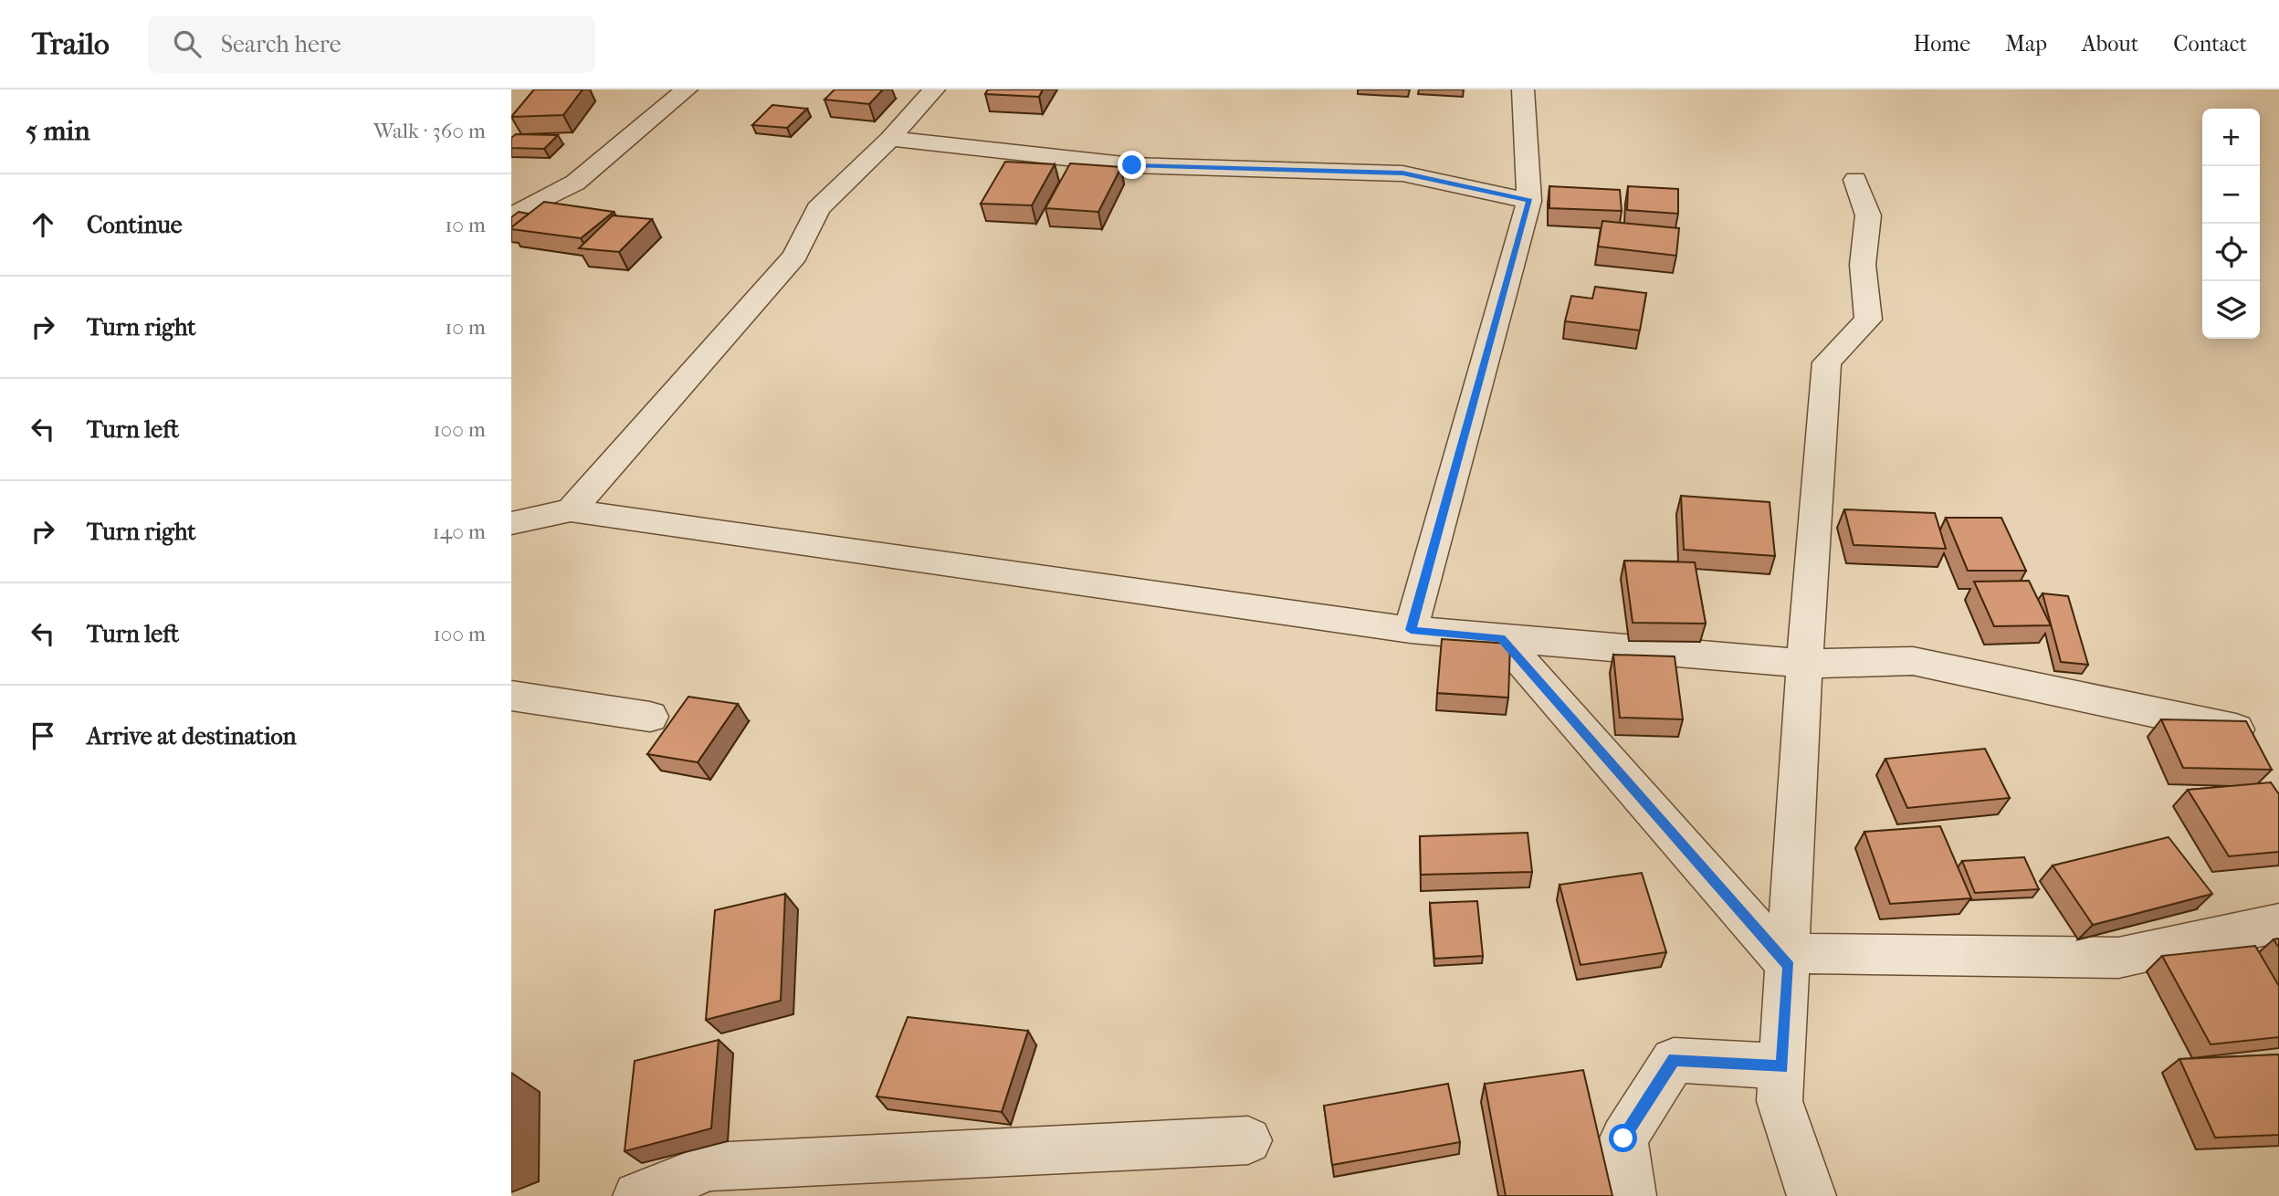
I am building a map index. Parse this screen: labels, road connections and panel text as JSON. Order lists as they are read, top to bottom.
{
  "page": {
    "header": "Trailo",
    "search": "Search here",
    "nav": [
      "Home",
      "Map",
      "About",
      "Contact"
    ],
    "heading": ["5 min", "Walk · 360 m"],
    "map_buttons": ["+", "−"],
    "list": [
      ["Continue", "10 m"],
      ["Turn right", "10 m"],
      ["Turn left", "100 m"],
      ["Turn right", "140 m"],
      ["Turn left", "100 m"],
      "Arrive at destination"
    ]
  }
}
